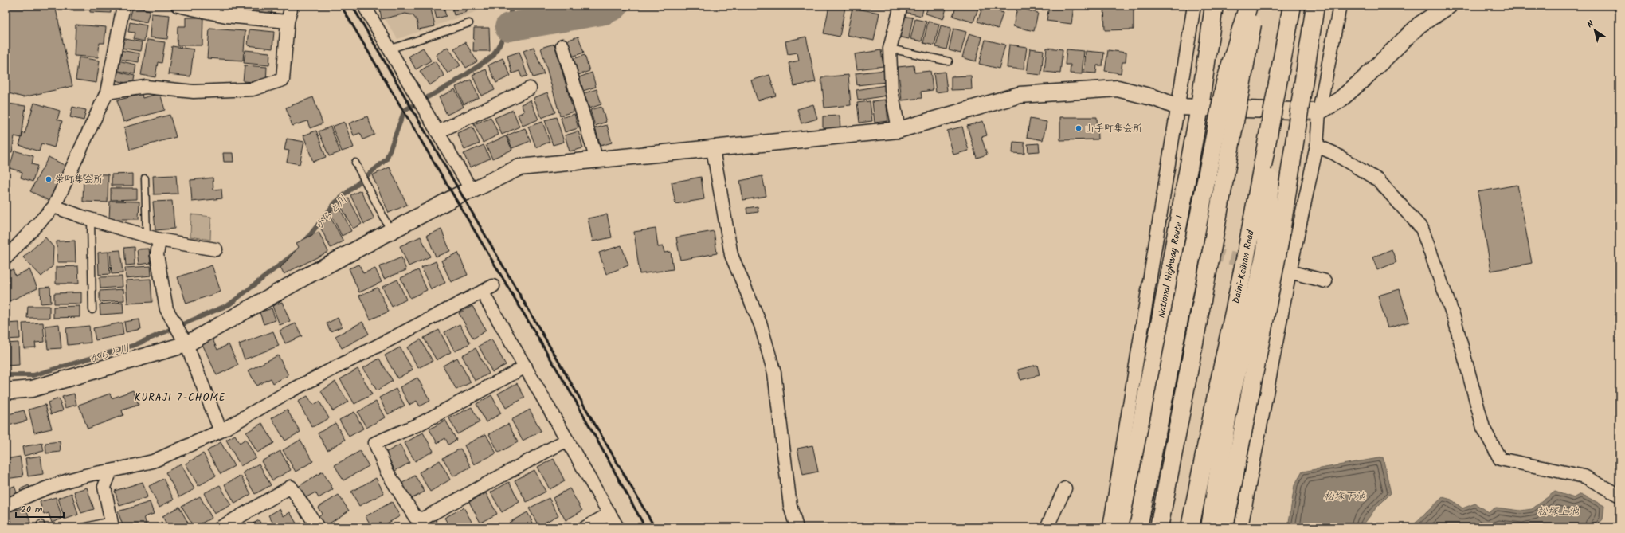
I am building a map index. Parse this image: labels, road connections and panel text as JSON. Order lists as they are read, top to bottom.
{
  "streets": {
    "highway": ["National Highway Route 1", "Daini-Keihan Road"]
  },
  "districts": ["KURAJI 7-CHOME"],
  "water": ["がらと川", "松塚下池", "松塚上池"],
  "places": ["山手町集会所", "栄町集会所"],
  "scale_bar": "20 m",
  "north": "top left"
}
